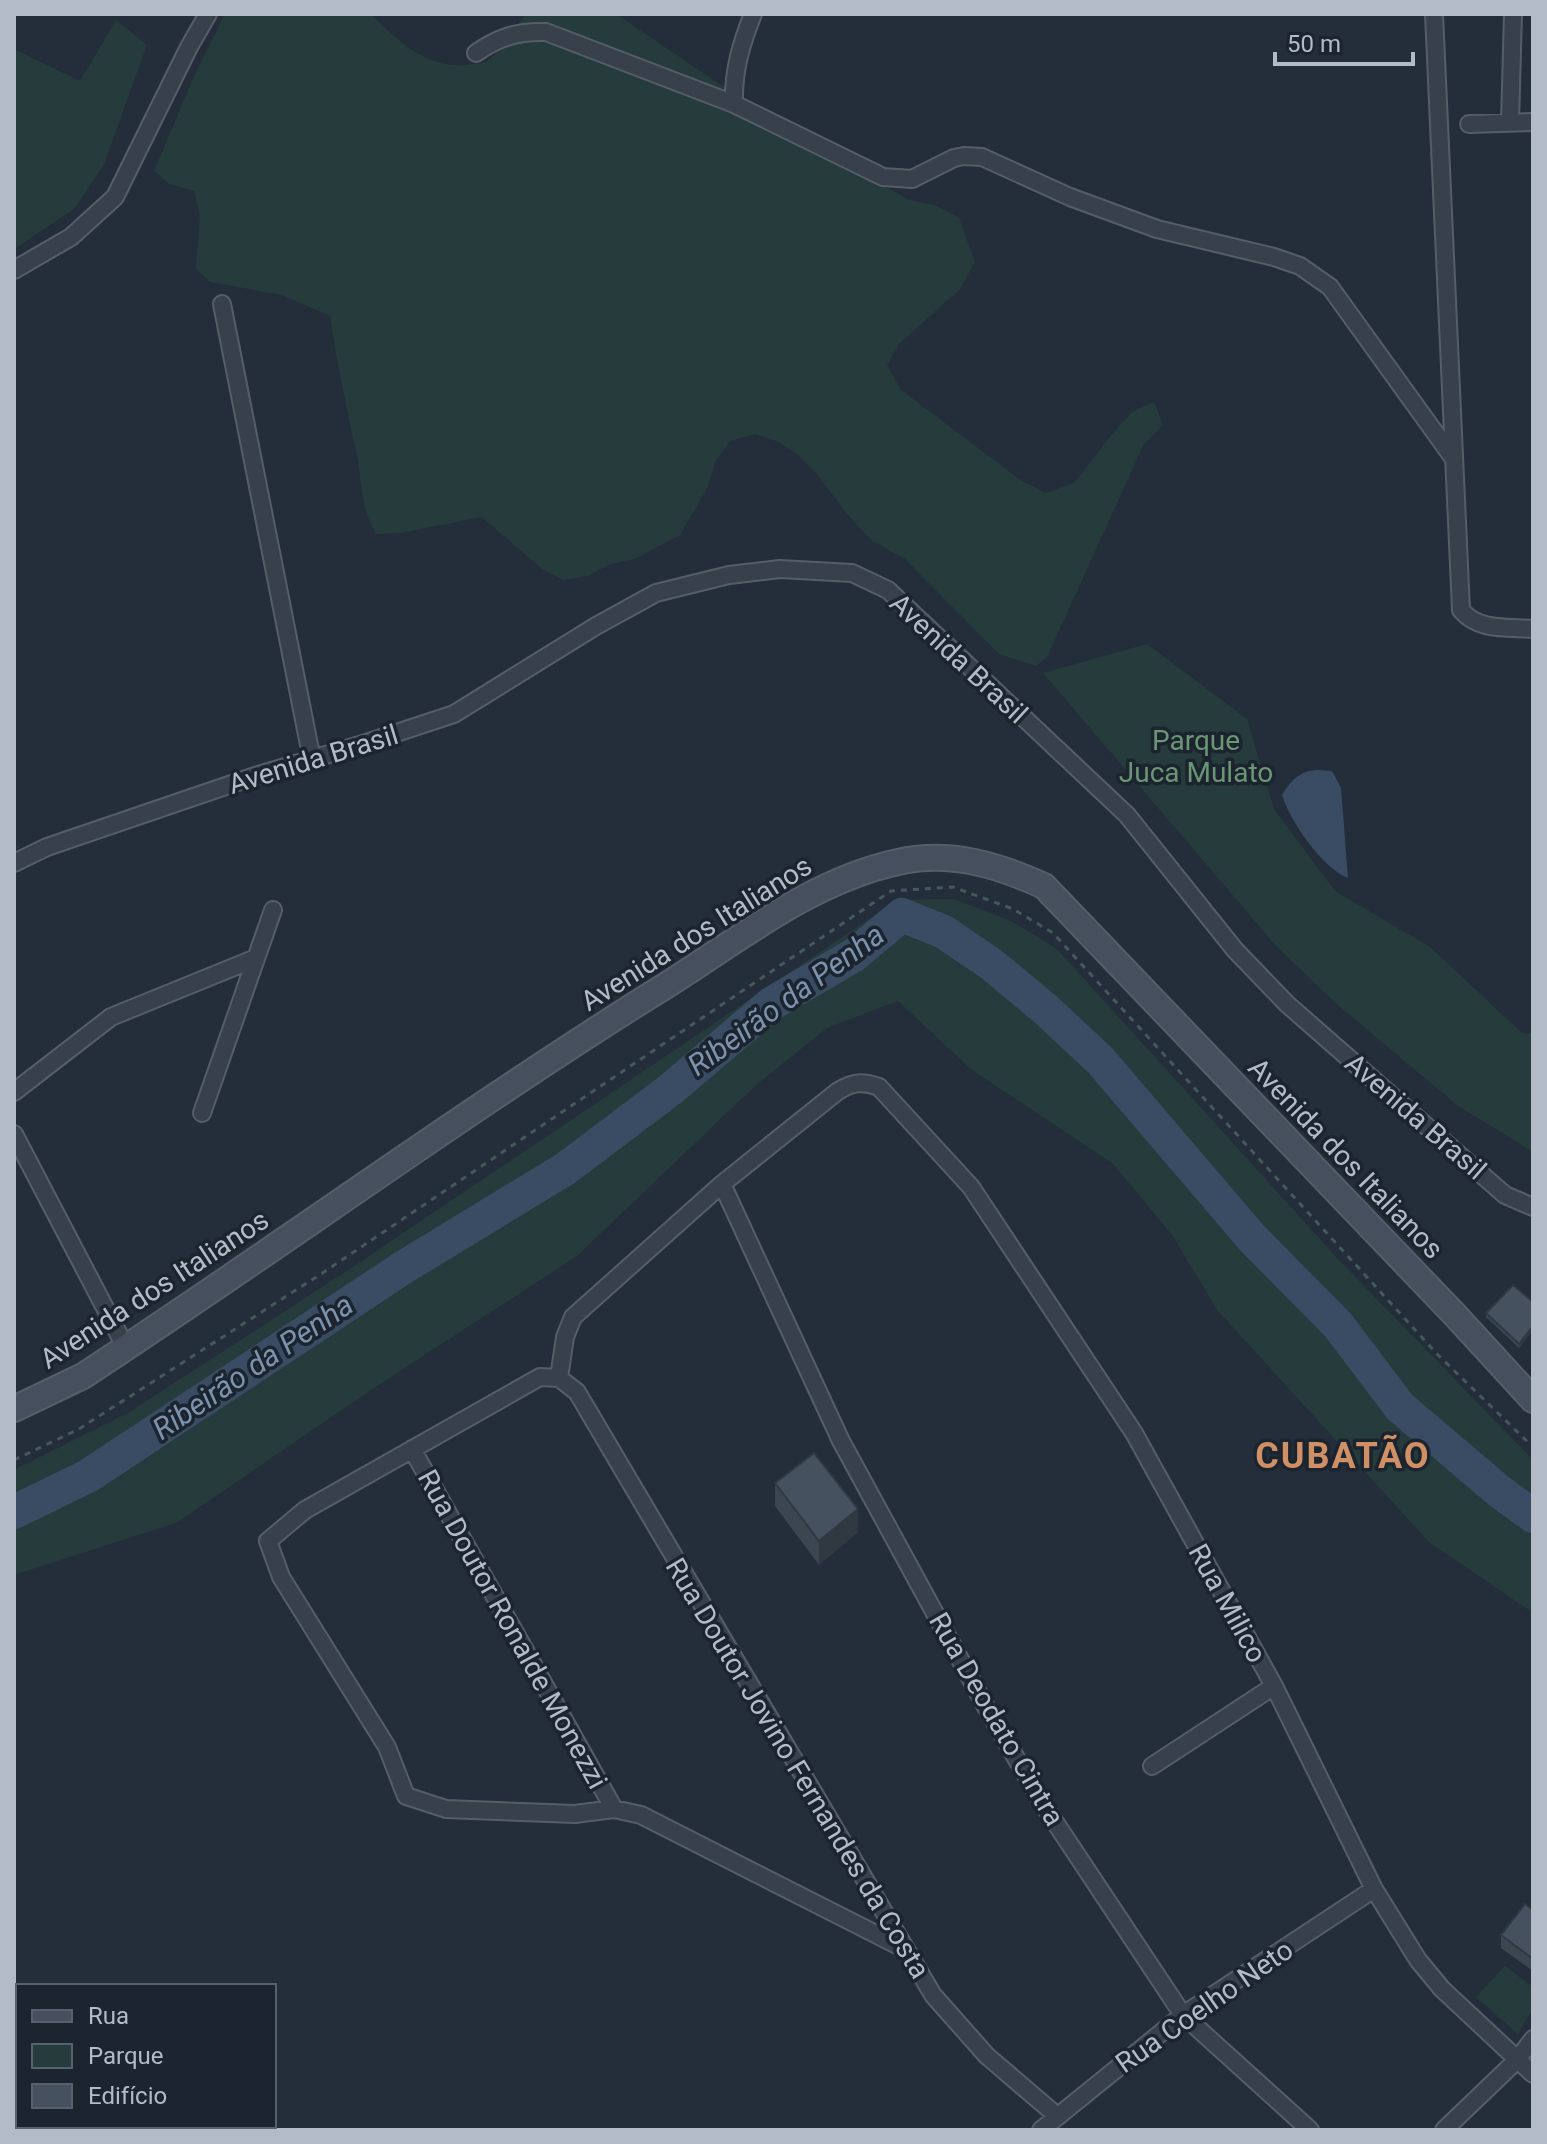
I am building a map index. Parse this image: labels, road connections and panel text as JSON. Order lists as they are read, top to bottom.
{
  "streets": {
    "main road": ["Avenida dos Italianos"],
    "street": [
      "Avenida Brasil",
      "Rua Milico",
      "Rua Doutor Ronalde Monezzi",
      "Rua Deodato Cintra",
      "Rua Doutor Jovino Fernandes da Costa",
      "Rua Coelho Neto"
    ]
  },
  "crossings": [
    ["Rua Milico", "Rua Deodato Cintra"],
    ["Rua Milico", "Rua Doutor Jovino Fernandes da Costa"],
    ["Rua Milico", "Rua Coelho Neto"],
    ["Rua Deodato Cintra", "Rua Coelho Neto"],
    ["Rua Doutor Jovino Fernandes da Costa", "Rua Coelho Neto"]
  ],
  "districts": ["CUBATÃO"],
  "water": ["Ribeirão da Penha"],
  "parks": ["Parque Juca Mulato"],
  "legend": ["Rua", "Parque", "Edifício"],
  "scale_bar": "50 m"
}
